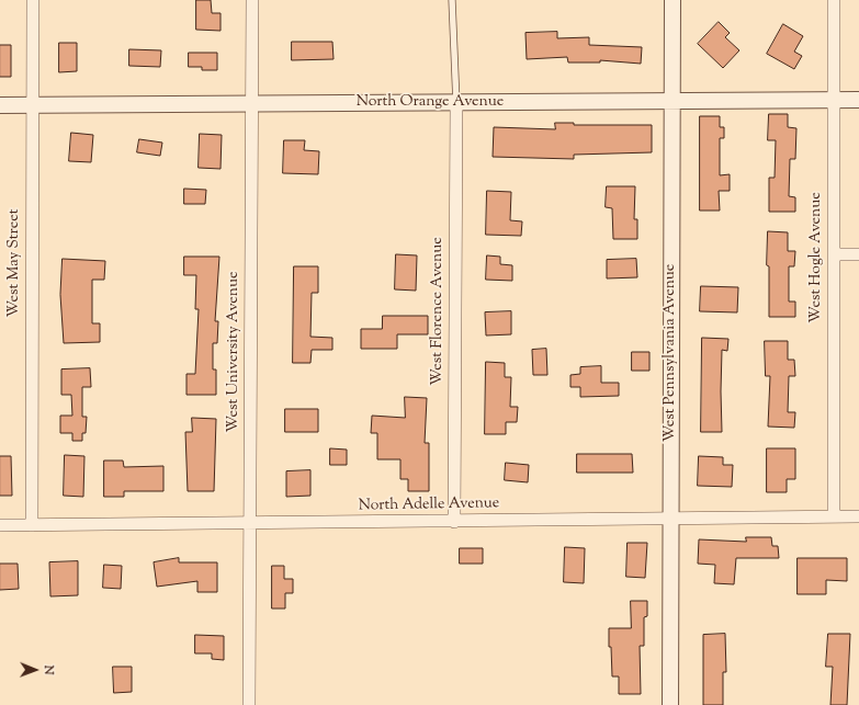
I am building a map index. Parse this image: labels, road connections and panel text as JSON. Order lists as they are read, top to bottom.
{
  "streets": {
    "street": [
      "North Orange Avenue",
      "West Hogle Avenue",
      "West May Street",
      "West Florence Avenue",
      "West University Avenue",
      "West Pennsylvania Avenue",
      "North Adelle Avenue"
    ]
  },
  "crossings": [
    ["North Orange Avenue", "West Hogle Avenue"],
    ["North Orange Avenue", "West May Street"],
    ["North Orange Avenue", "West Florence Avenue"],
    ["North Orange Avenue", "West University Avenue"],
    ["North Orange Avenue", "West Pennsylvania Avenue"],
    ["West Hogle Avenue", "North Adelle Avenue"],
    ["West May Street", "North Adelle Avenue"],
    ["West Florence Avenue", "North Adelle Avenue"],
    ["West University Avenue", "North Adelle Avenue"],
    ["West Pennsylvania Avenue", "North Adelle Avenue"]
  ],
  "north": "right"
}
